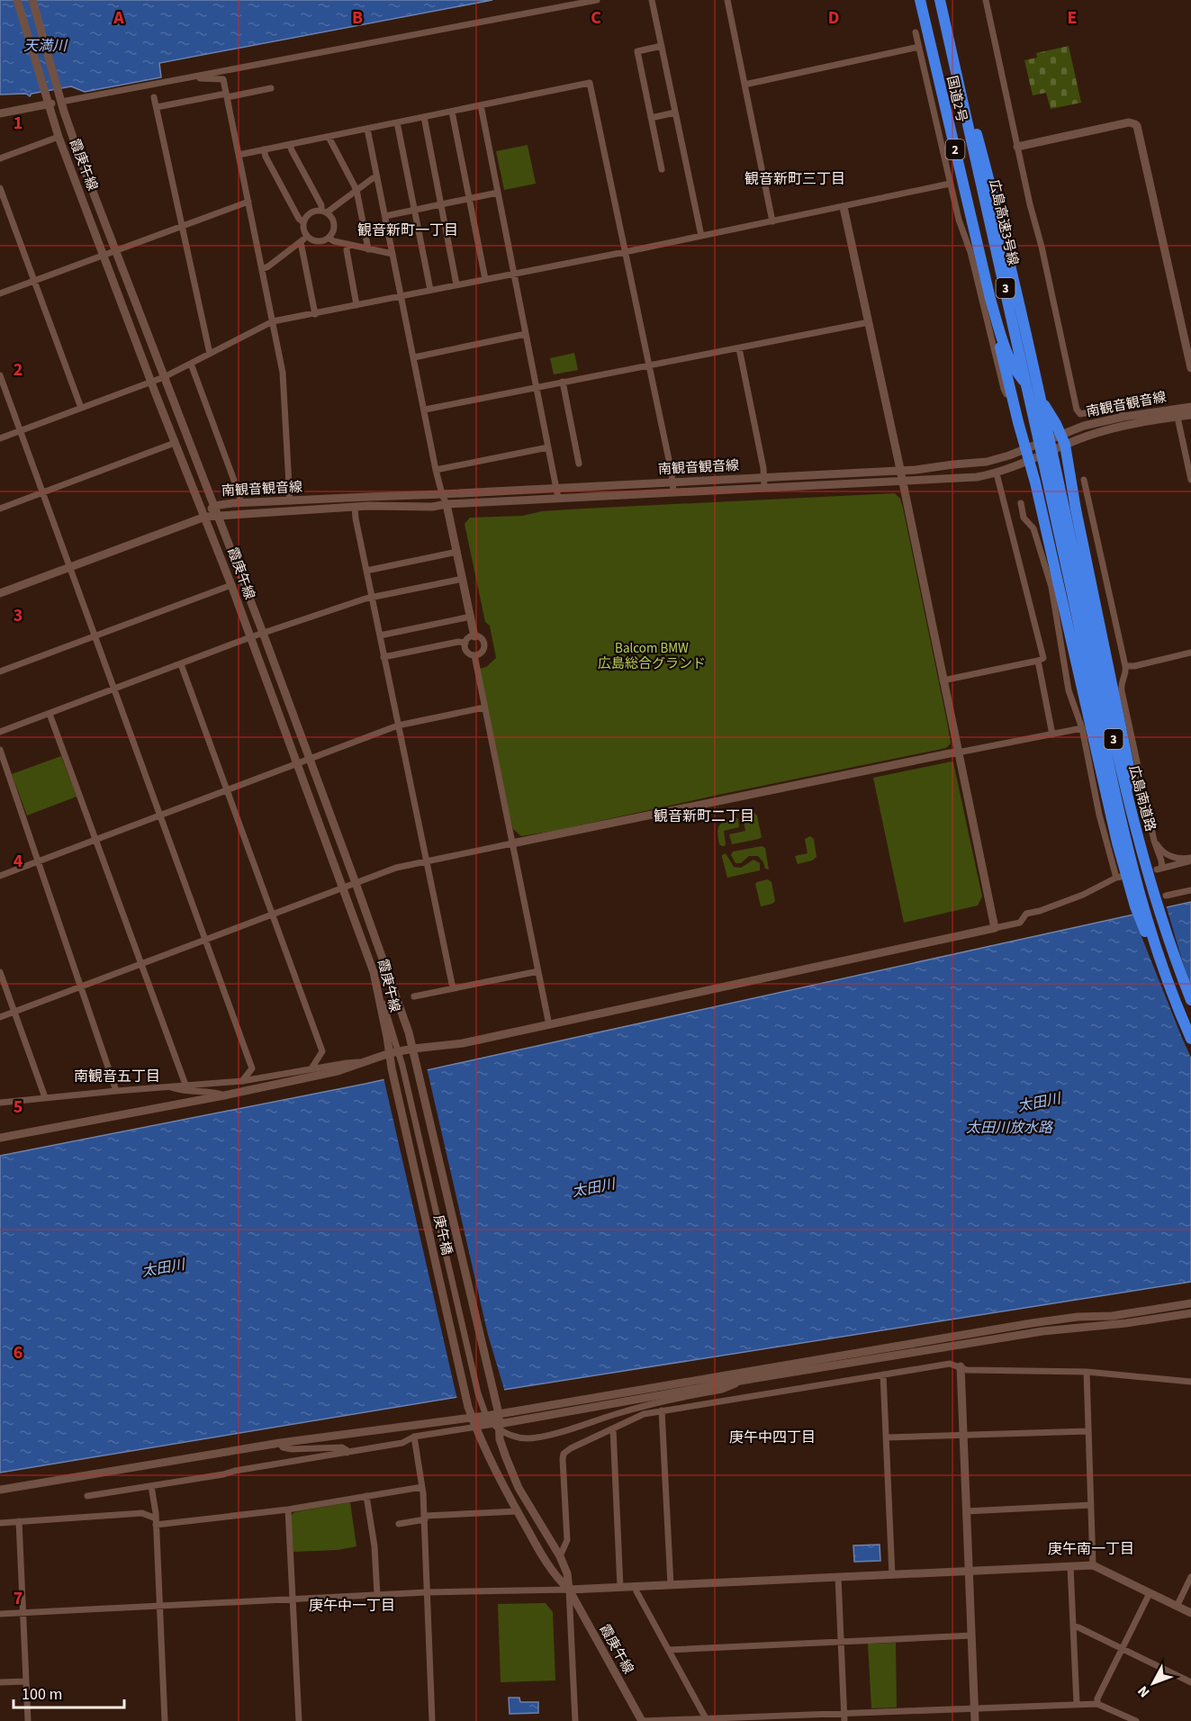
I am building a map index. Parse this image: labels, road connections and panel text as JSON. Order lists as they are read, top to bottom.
{
  "streets": {
    "highway": [
      "国道2号",
      "2",
      "広島高速3号線",
      "3",
      "広島南道路"
    ],
    "street": ["霞庚午線", "南観音観音線", "庚午橋"]
  },
  "crossings": [
    ["国道2号", "2"],
    ["国道2号", "南観音観音線"],
    ["2", "南観音観音線"],
    ["霞庚午線", "南観音観音線"],
    ["霞庚午線", "庚午橋"],
    ["広島高速3号線", "広島南道路"],
    ["3", "広島南道路"]
  ],
  "districts": [
    "観音新町三丁目",
    "観音新町一丁目",
    "観音新町二丁目",
    "南観音五丁目",
    "庚午中四丁目",
    "庚午南一丁目",
    "庚午中一丁目"
  ],
  "water": ["天満川", "太田川", "太田川放水路"],
  "parks": ["Balcom BMW 広島総合グランド"],
  "scale_bar": "100 m",
  "north": "bottom left",
  "grid": {
    "columns": [
      "A",
      "B",
      "C",
      "D",
      "E"
    ],
    "rows": [
      "1",
      "2",
      "3",
      "4",
      "5",
      "6",
      "7"
    ]
  }
}
